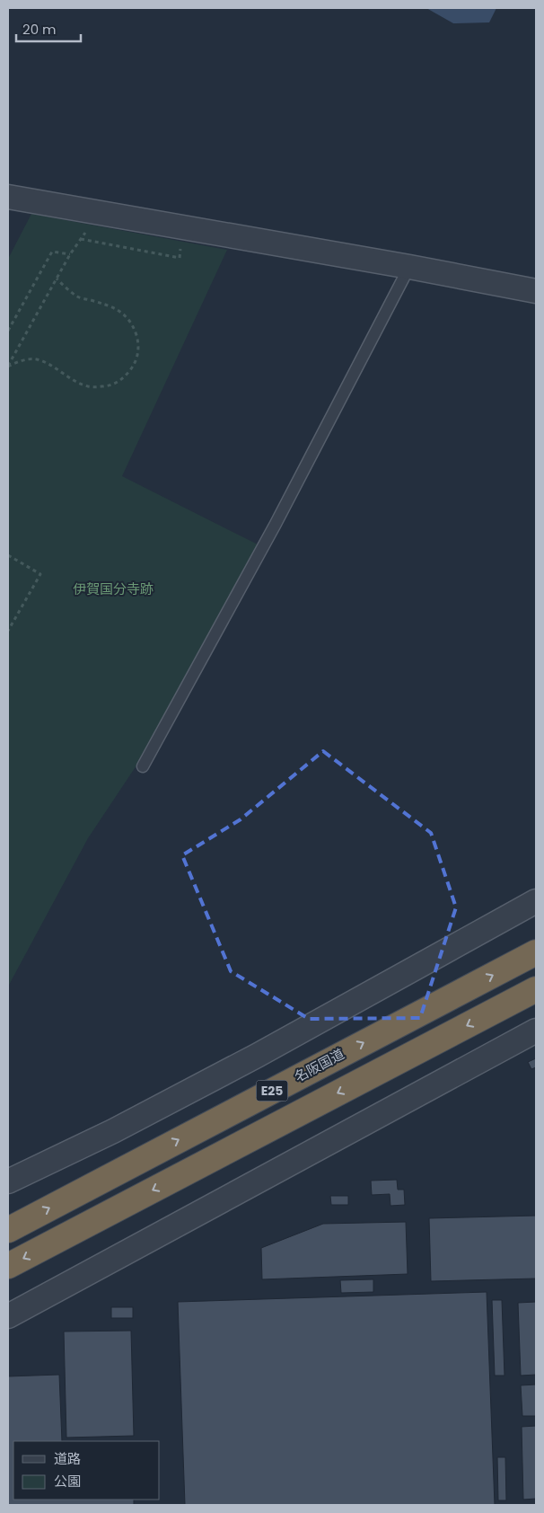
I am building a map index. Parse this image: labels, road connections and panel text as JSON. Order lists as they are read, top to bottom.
{
  "streets": {
    "highway": ["名阪国道", "E25"]
  },
  "parks": ["伊賀国分寺跡"],
  "legend": ["道路", "公園"],
  "scale_bar": "20 m"
}
